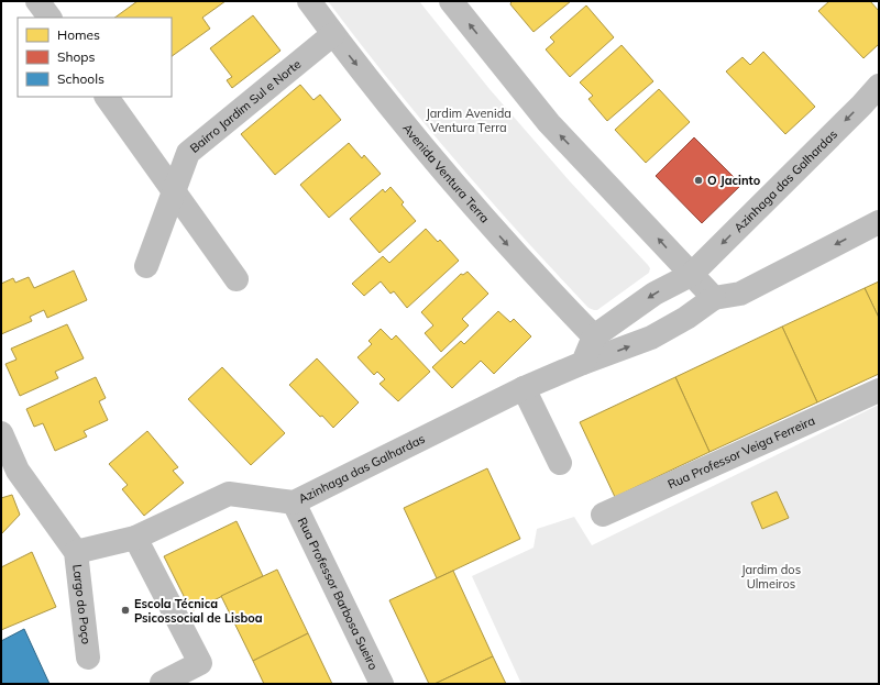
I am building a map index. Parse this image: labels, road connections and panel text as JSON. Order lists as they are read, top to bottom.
{
  "streets": {
    "street": [
      "Bairro Jardim Sul e Norte",
      "Avenida Ventura Terra",
      "Azinhaga das Galhardas",
      "Rua Professor Veiga Ferreira",
      "Rua Professor Barbosa Sueiro",
      "Largo do Poço"
    ]
  },
  "crossings": [
    ["Bairro Jardim Sul e Norte", "Avenida Ventura Terra"],
    ["Avenida Ventura Terra", "Azinhaga das Galhardas"],
    ["Azinhaga das Galhardas", "Rua Professor Barbosa Sueiro"],
    ["Azinhaga das Galhardas", "Largo do Poço"]
  ],
  "parks": ["Jardim Avenida Ventura Terra", "Jardim dos Ulmeiros"],
  "places": ["O Jacinto", "Escola Técnica Psicossocial de Lisboa"],
  "legend": ["Homes", "Shops", "Schools"]
}
